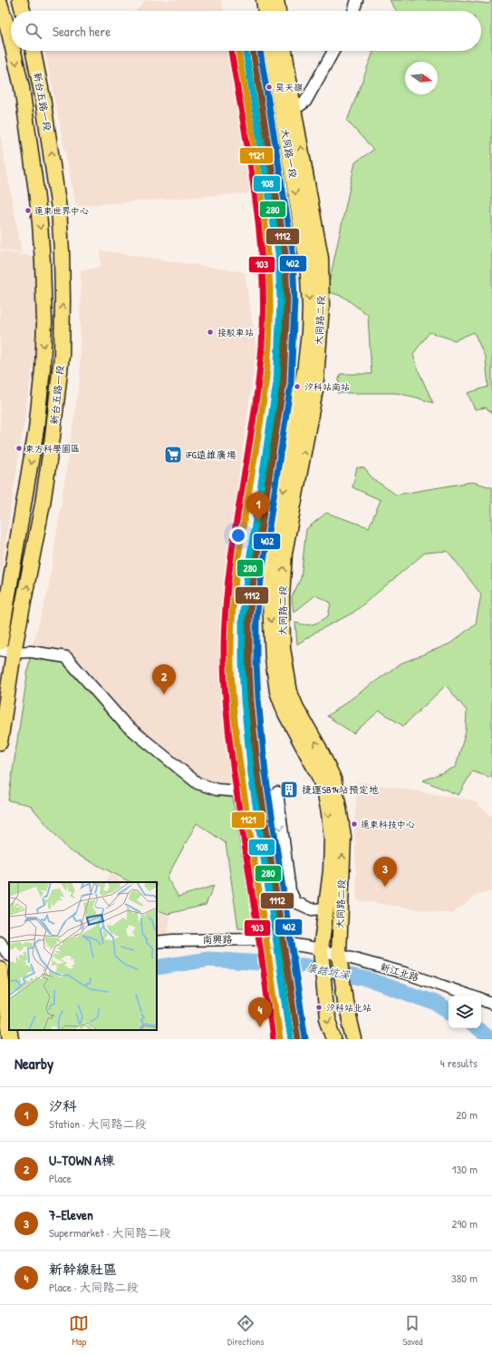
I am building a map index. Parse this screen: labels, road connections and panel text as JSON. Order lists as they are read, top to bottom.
{
  "streets": {
    "main road": ["新台五路一段", "大同路一段", "大同路二段"],
    "street": ["南興路", "新江北路"]
  },
  "crossings": [
    ["大同路一段", "大同路二段"],
    ["大同路二段", "南興路"],
    ["大同路二段", "新江北路"],
    ["南興路", "新江北路"]
  ],
  "water": ["康誥坑溪"],
  "places": {
    "other": [
      "昊天嶺",
      "遠東世界中心",
      "接駁車站",
      "汐科站南站",
      "東方科學園區",
      "遠東科技中心",
      "汐科站北站"
    ],
    "supermarket": ["iFG遠雄廣場"],
    "building": ["捷運SB14站預定地"]
  },
  "lines": [
    "transit line 280",
    "transit line 1112",
    "transit line 108",
    "transit line 402",
    "transit line 1121",
    "transit line 103"
  ],
  "north": "right",
  "page": {
    "search": "Search here",
    "pins": [
      "1",
      "2",
      "3",
      "4"
    ],
    "heading": ["Nearby", "4 results"],
    "list": [
      {
        "mark": "1",
        "name": "汐科",
        "note": "Station · 大同路二段",
        "value": "20 m"
      },
      {
        "mark": "2",
        "name": "U-TOWN A棟",
        "note": "Place",
        "value": "130 m"
      },
      {
        "mark": "3",
        "name": "7-Eleven",
        "note": "Supermarket · 大同路二段",
        "value": "290 m"
      },
      {
        "mark": "4",
        "name": "新幹線社區",
        "note": "Place · 大同路二段",
        "value": "380 m"
      }
    ],
    "nav": ["Map", "Directions", "Saved"]
  }
}
